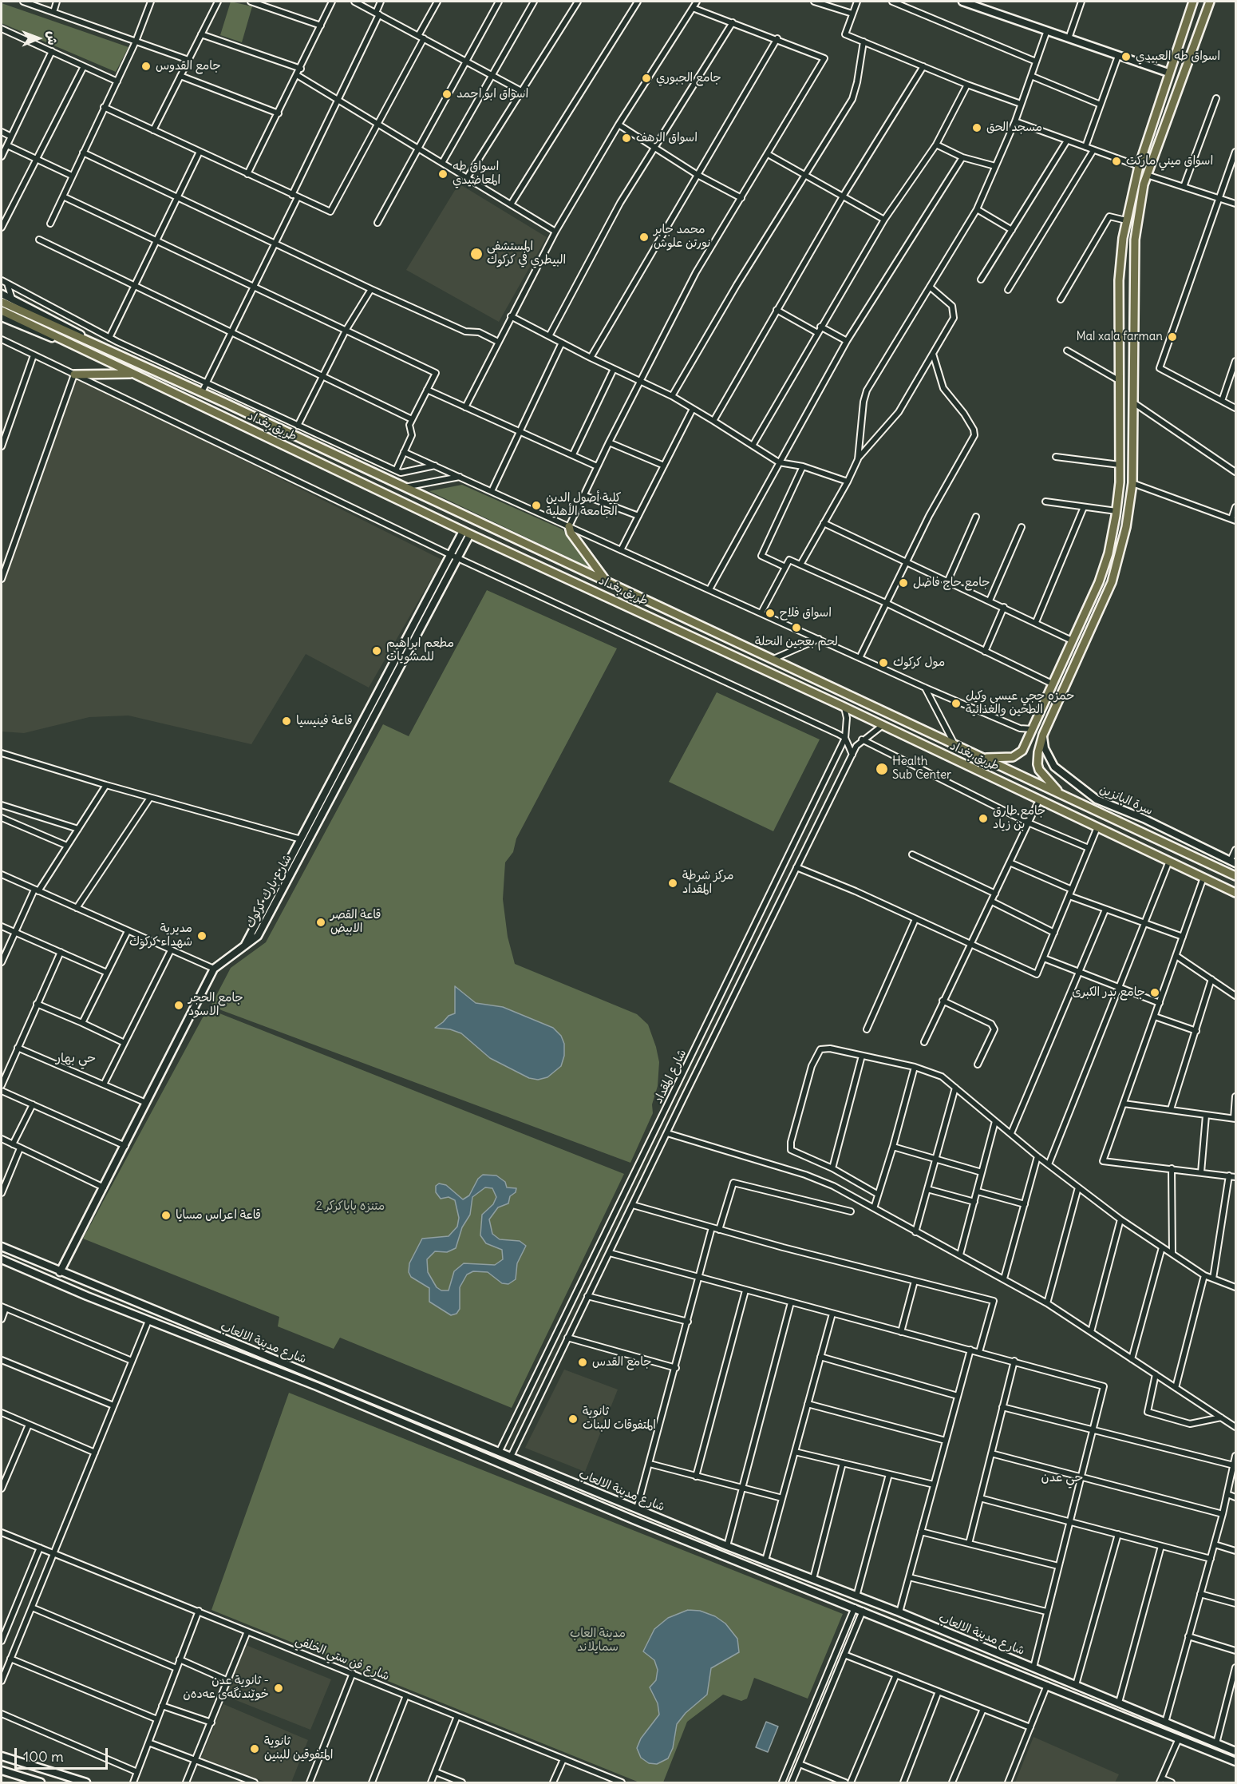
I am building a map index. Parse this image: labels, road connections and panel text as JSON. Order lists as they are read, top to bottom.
{
  "streets": {
    "main road": [
      "طريق بغداد",
      "سرة البانزين",
      "شارع بارك كركوك",
      "شارع مدينة الالعاب"
    ],
    "street": ["شارع المقداد", "شارع فن ستي الخلفي"]
  },
  "crossings": [
    ["طريق بغداد", "شارع المقداد"],
    ["شارع بارك كركوك", "شارع مدينة الالعاب"],
    ["شارع المقداد", "شارع مدينة الالعاب"]
  ],
  "districts": ["حي بهار", "حي عدن"],
  "parks": ["متنزه باباكركر 2", "مدينة العاب سمايلاند"],
  "places": [
    "اسواق طه العبيدي",
    "جامع القدوس",
    "جامع الجبوري",
    "اسواق ابو احمد",
    "مسجد الحق",
    "اسواق الرهف",
    "اسواق ميني ماركت",
    "اسواق طه المعاضيدي",
    "محمد جابر نورتن علوش",
    "المستشفى البيطري في كركوك",
    "Mal xala farman",
    "كلية أصول الدين الجامعة الأهلية",
    "جامع حاج فاضل",
    "اسواق فلاح",
    "لحم بعجين النحلة",
    "مطعم ابراهيم للمشويات",
    "مول كركوك",
    "حمزه حجي عيسى وكيل الطحين والغذائية",
    "قاعة فينيسيا",
    "Health Sub Center",
    "جامع طارق بن زياد",
    "مركز شرطة المقداد",
    "قاعة القصر الابيض",
    "مديرية شهداء كركوك",
    "جامع بدر الكبرى",
    "جامع الحجر الاسود",
    "قاعة اعراس مسايا",
    "جامع القدس",
    "ثانوية المتفوقات للبنات",
    "ثانوية عدن - خوێندنگەی عەدەن",
    "ثانوية المتفوقين للبنين"
  ],
  "scale_bar": "100 m",
  "north": "right"
}
